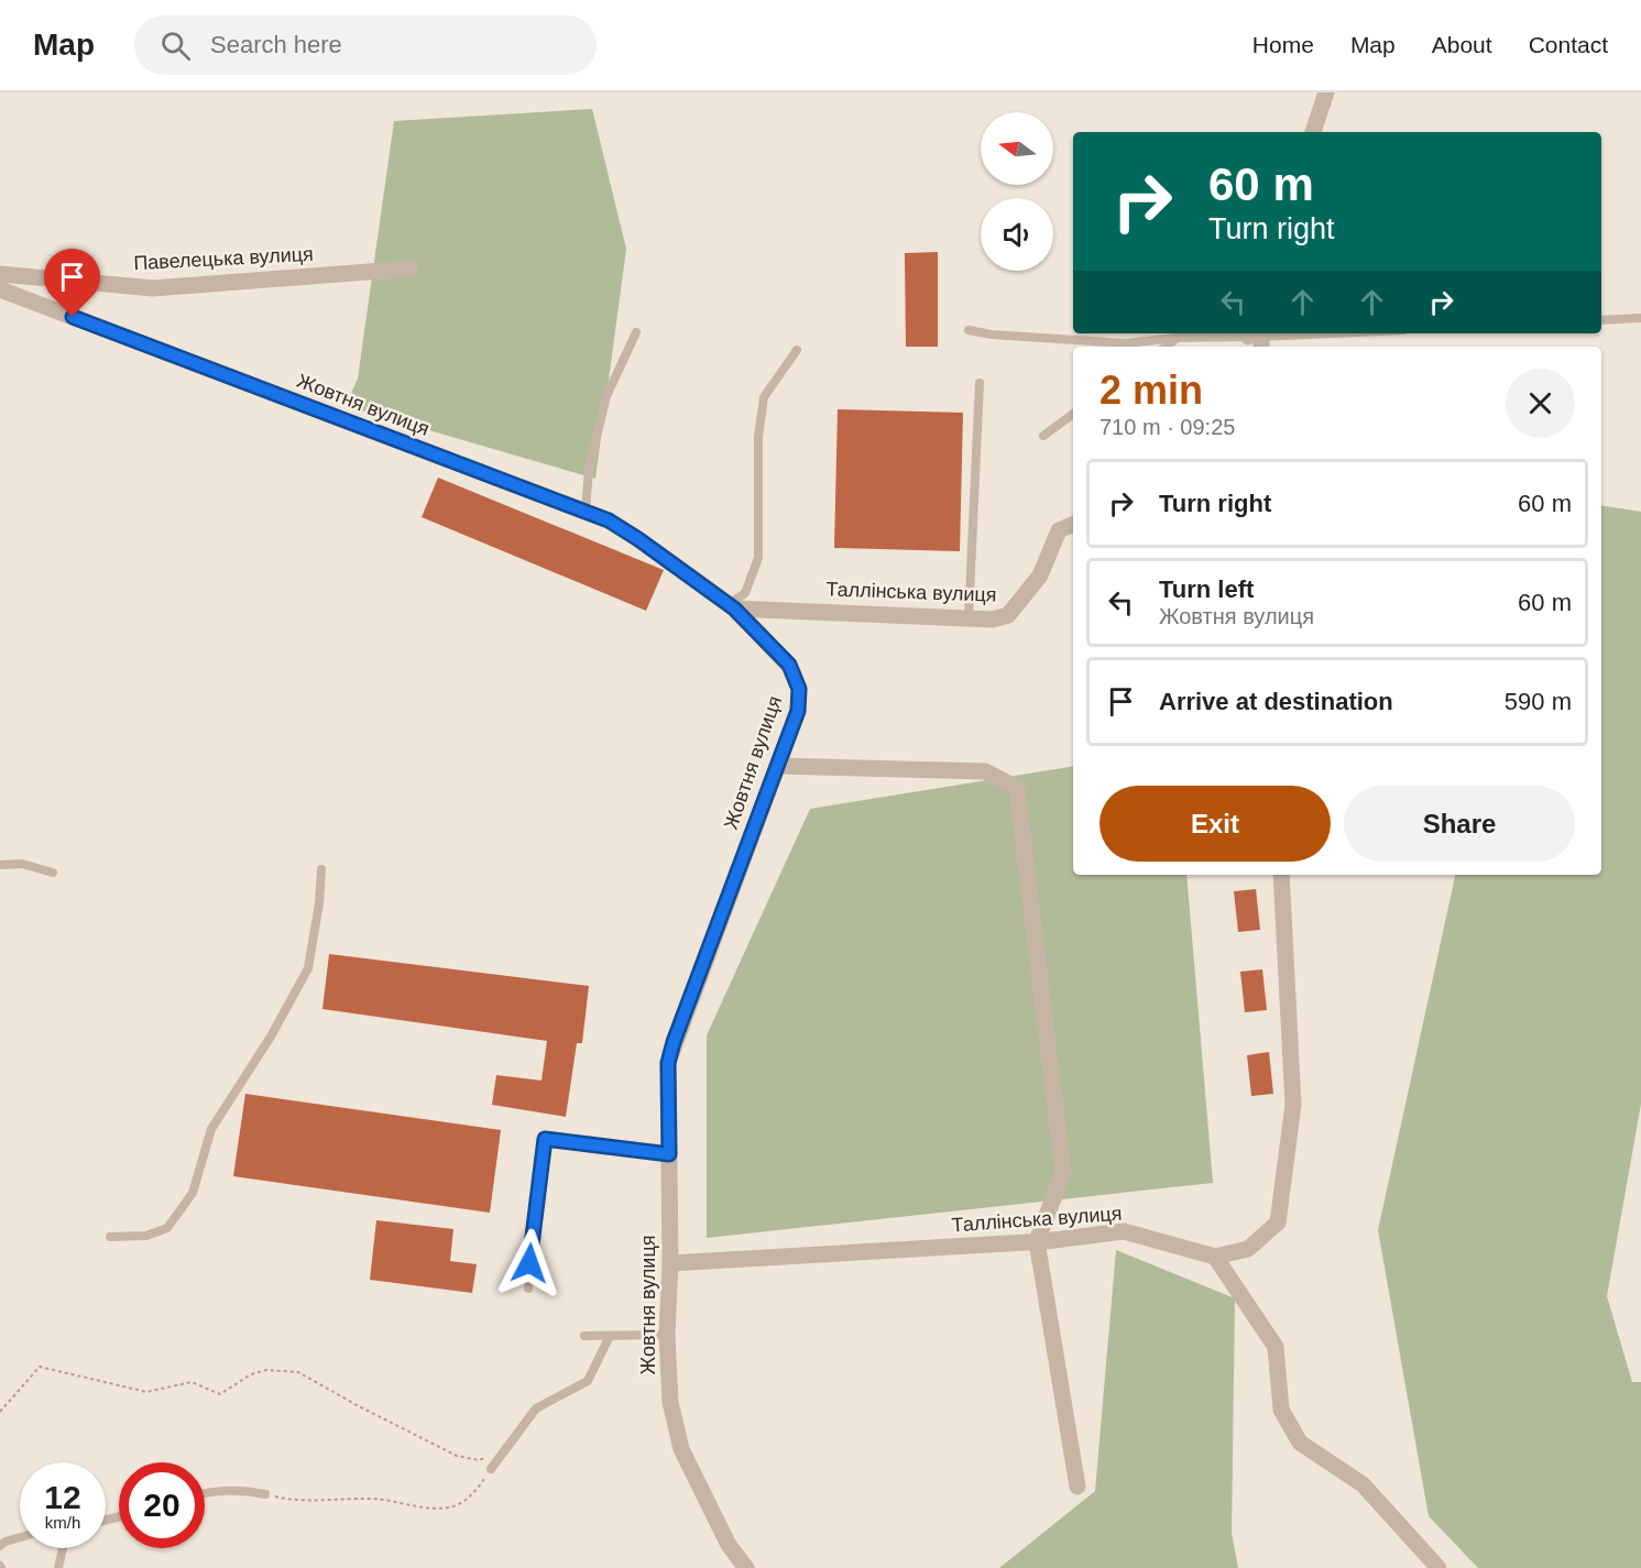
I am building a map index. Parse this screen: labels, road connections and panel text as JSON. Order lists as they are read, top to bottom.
{
  "streets": {
    "street": ["Павелецька вулиця", "Жовтня вулиця", "Таллінська вулиця"]
  },
  "crossings": [
    ["Жовтня вулиця", "Таллінська вулиця"]
  ],
  "north": "left",
  "page": {
    "header": "Map",
    "search": "Search here",
    "nav": [
      "Home",
      "Map",
      "About",
      "Contact"
    ],
    "turn": ["60 m", "Turn right"],
    "heading": ["2 min", "710 m · 09:25"],
    "list": [
      {
        "name": "Turn right",
        "value": "60 m"
      },
      {
        "name": "Turn left",
        "note": "Жовтня вулиця",
        "value": "60 m"
      },
      {
        "name": "Arrive at destination",
        "value": "590 m"
      }
    ],
    "buttons": ["Exit", "Share"],
    "speed": "12 km/h",
    "limit": "20"
  }
}
